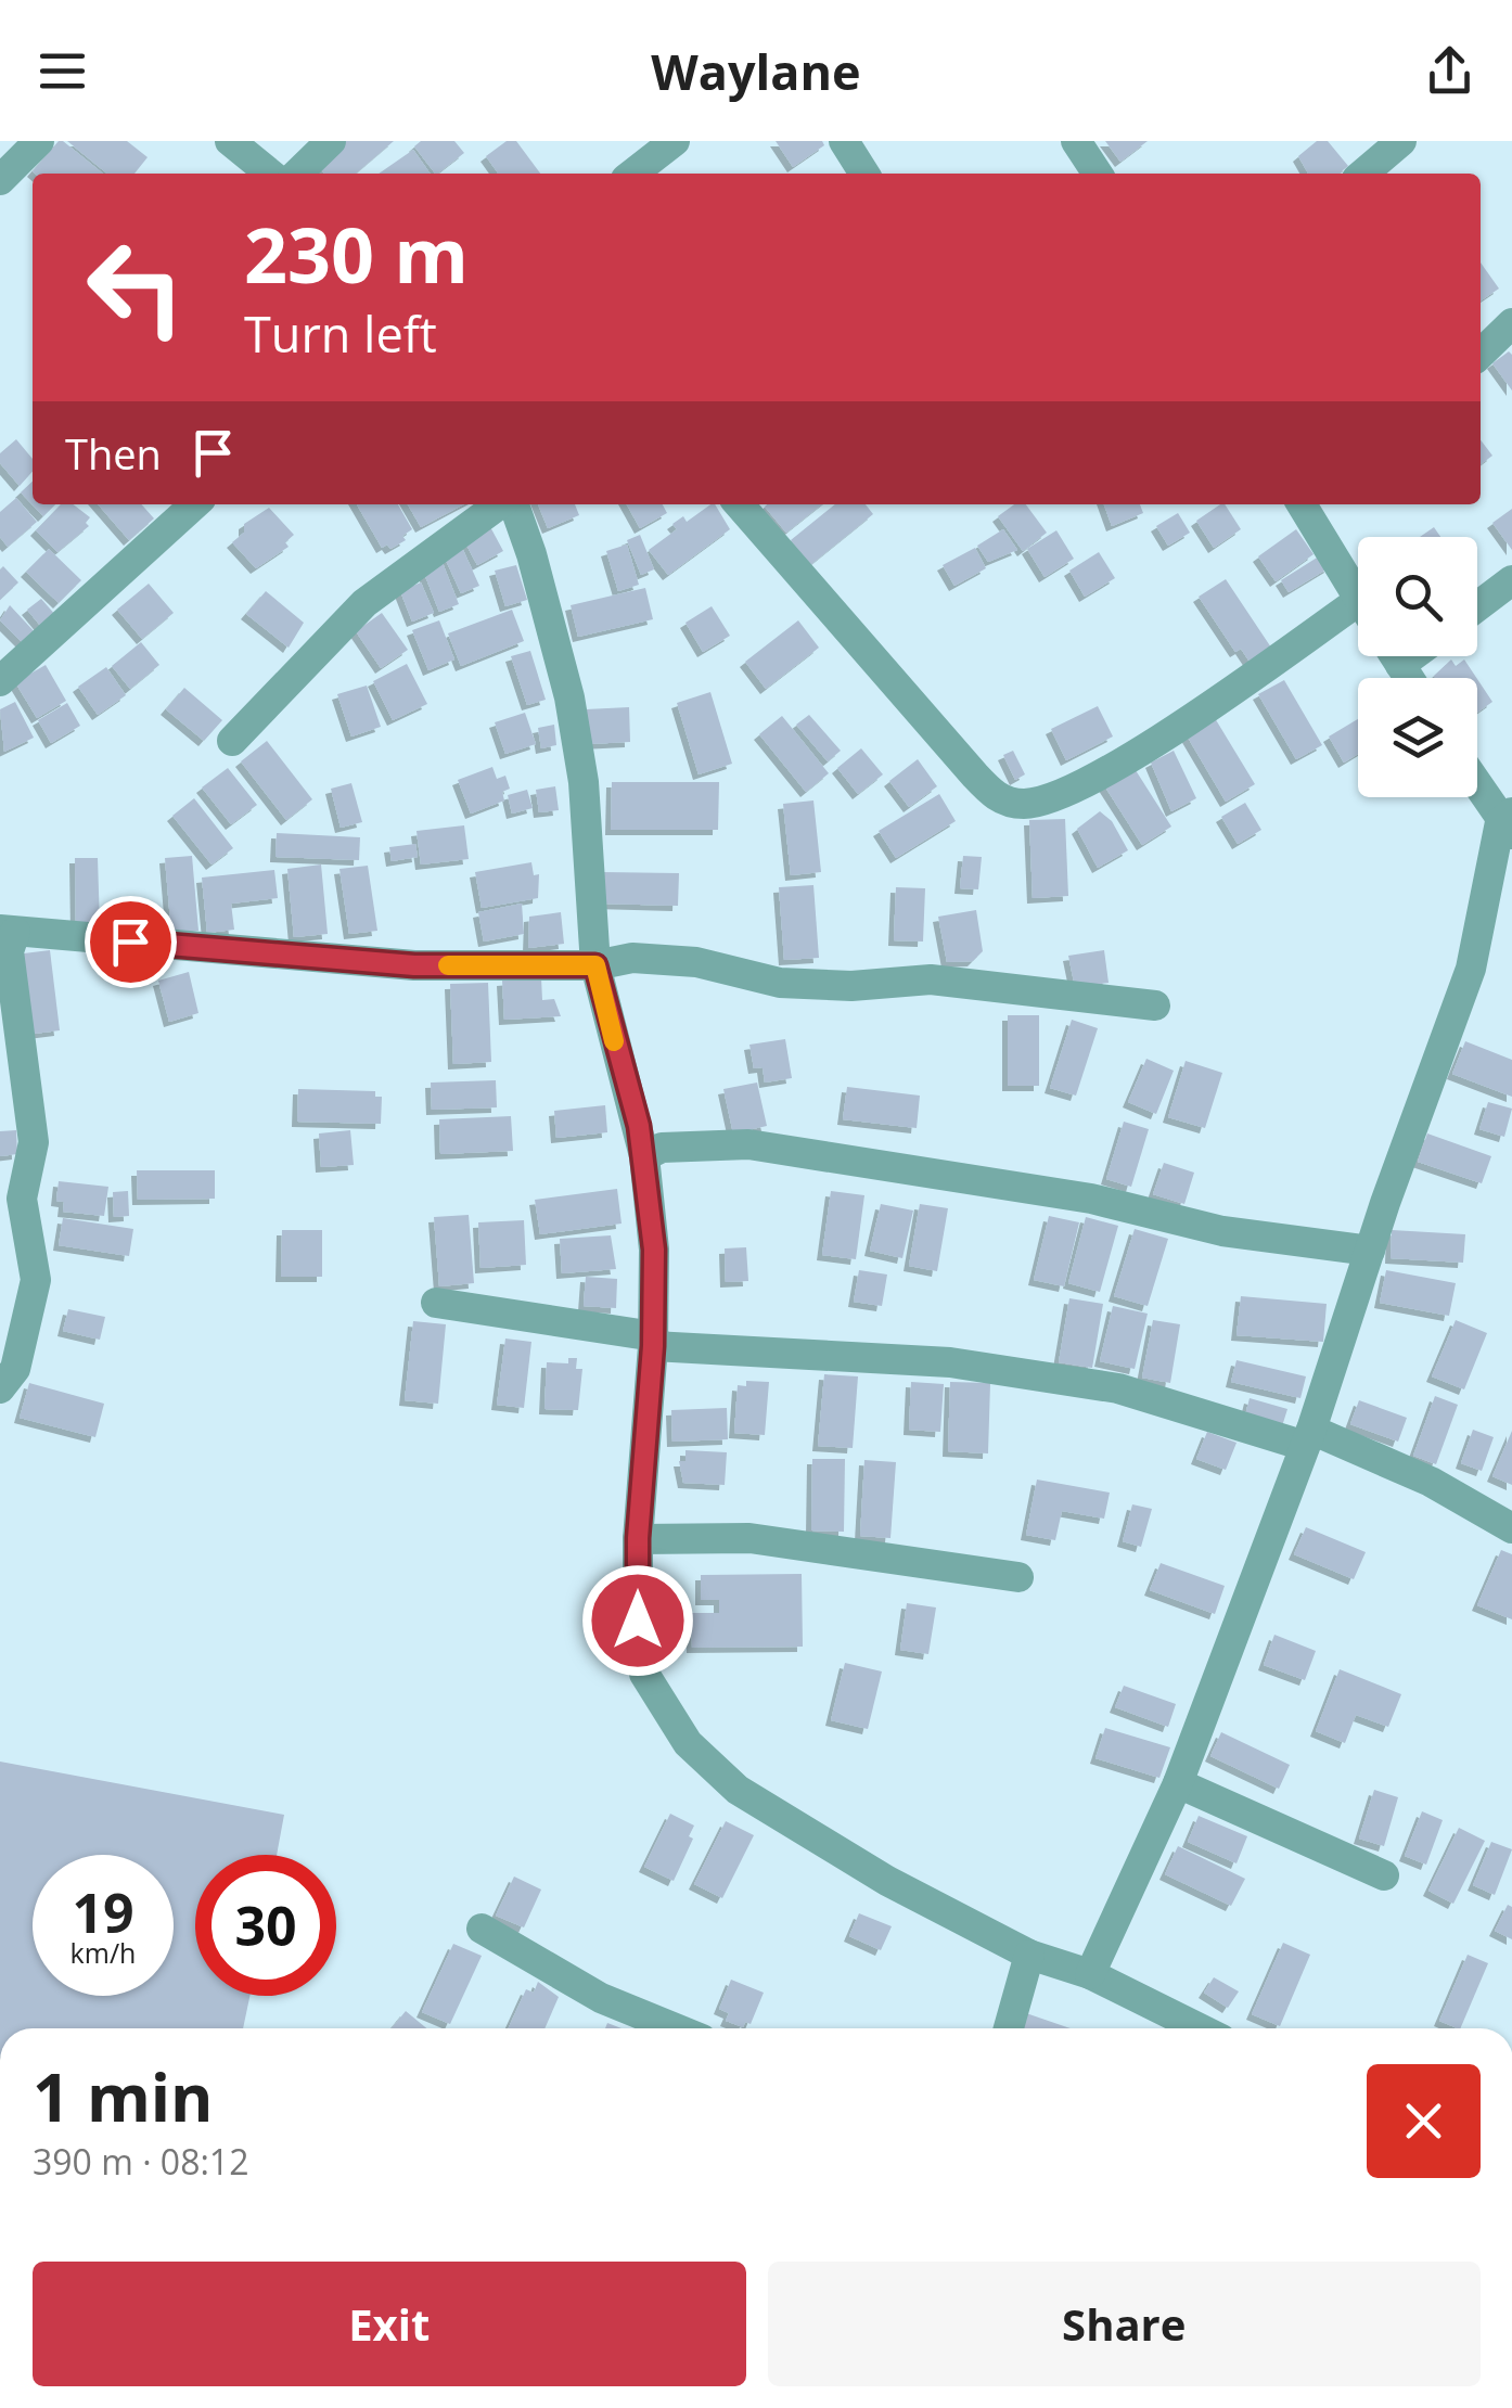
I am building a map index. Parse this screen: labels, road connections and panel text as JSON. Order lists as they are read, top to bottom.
{
  "page": {
    "header": "Waylane",
    "turn": ["230 m", "Turn left"],
    "then": "Then",
    "speed": "19 km/h",
    "limit": "30",
    "heading": ["1 min", "390 m · 08:12"],
    "buttons": ["Exit", "Share"]
  }
}
